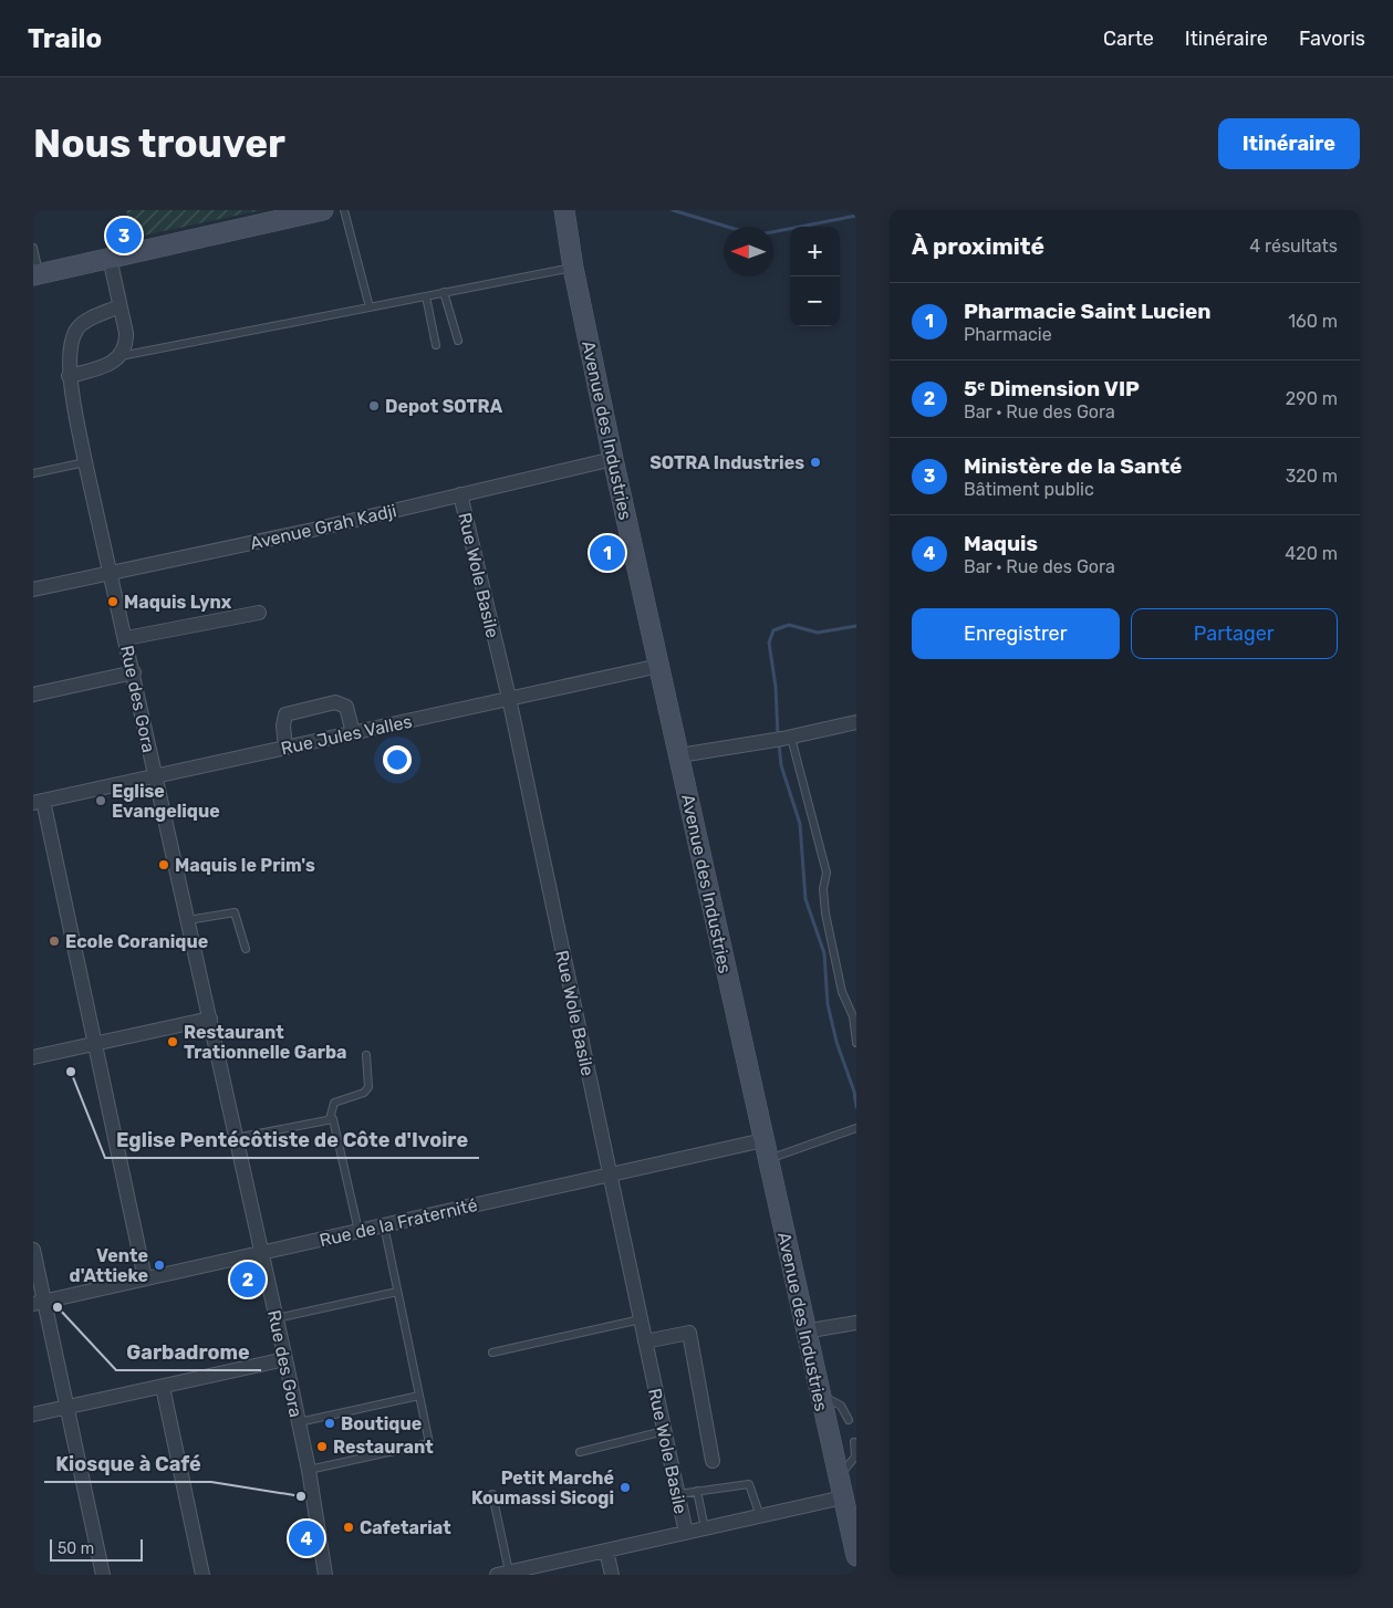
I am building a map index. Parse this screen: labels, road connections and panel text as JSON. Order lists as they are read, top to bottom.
{
  "streets": {
    "street": [
      "Avenue des Industries",
      "Avenue Grah Kadji",
      "Rue Wole Basile",
      "Rue des Gora",
      "Rue Jules Valles",
      "Rue de la Fraternité"
    ]
  },
  "crossings": [
    ["Avenue des Industries", "Avenue Grah Kadji"],
    ["Avenue des Industries", "Rue Jules Valles"],
    ["Avenue des Industries", "Rue de la Fraternité"],
    ["Avenue Grah Kadji", "Rue Wole Basile"],
    ["Avenue Grah Kadji", "Rue des Gora"],
    ["Rue Wole Basile", "Rue Jules Valles"],
    ["Rue Wole Basile", "Rue de la Fraternité"],
    ["Rue des Gora", "Rue Jules Valles"],
    ["Rue des Gora", "Rue de la Fraternité"]
  ],
  "places": [
    "Depot SOTRA",
    "SOTRA Industries",
    "Maquis Lynx",
    "Eglise Evangelique",
    "Maquis le Prim's",
    "Ecole Coranique",
    "Restaurant Trationnelle Garba",
    "Eglise Pentécôtiste de Côte d'Ivoire",
    "Vente d'Attieke",
    "Garbadrome",
    "Boutique",
    "Restaurant",
    "Petit Marché Koumassi Sicogi",
    "Kiosque à Café",
    "Cafetariat"
  ],
  "scale_bar": "50 m",
  "north": "left",
  "page": {
    "header": "Trailo",
    "nav": ["Carte", "Itinéraire", "Favoris"],
    "buttons": [
      "Itinéraire",
      ["Enregistrer", "Partager"]
    ],
    "title": "Nous trouver",
    "heading": ["À proximité", "4 résultats"],
    "pins": [
      "3",
      "1",
      "2",
      "4"
    ],
    "map_buttons": ["+", "−"],
    "list": [
      {
        "mark": "1",
        "name": "Pharmacie Saint Lucien",
        "note": "Pharmacie",
        "value": "160 m"
      },
      {
        "mark": "2",
        "name": "5ᵉ Dimension VIP",
        "note": "Bar · Rue des Gora",
        "value": "290 m"
      },
      {
        "mark": "3",
        "name": "Ministère de la Santé",
        "note": "Bâtiment public",
        "value": "320 m"
      },
      {
        "mark": "4",
        "name": "Maquis",
        "note": "Bar · Rue des Gora",
        "value": "420 m"
      }
    ],
    "scale": "50 m"
  }
}
